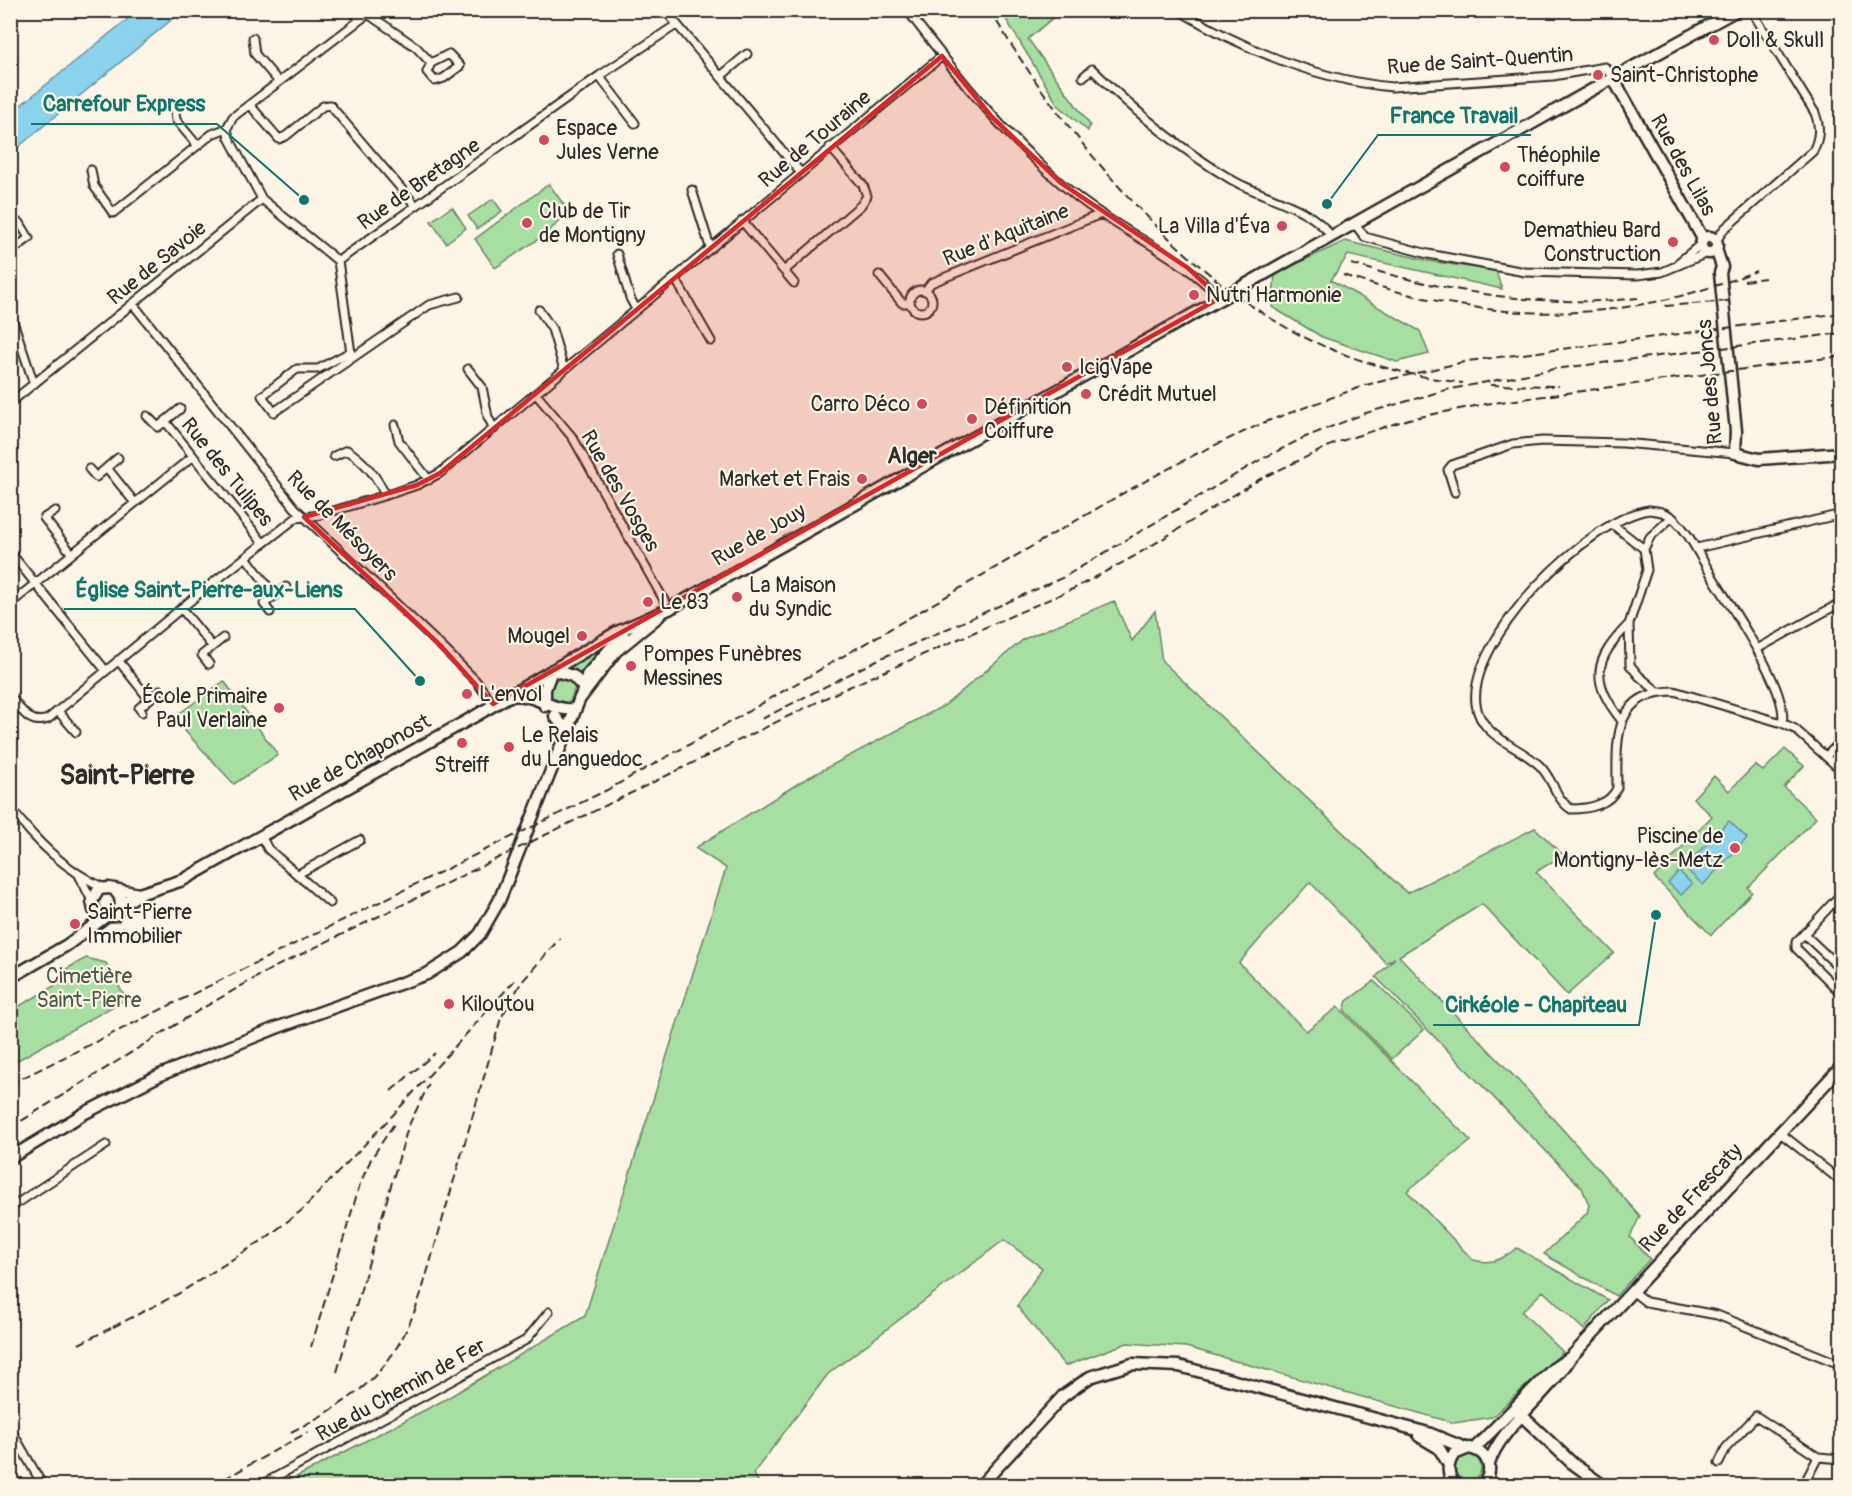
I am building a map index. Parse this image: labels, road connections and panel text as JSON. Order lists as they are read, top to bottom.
{
  "streets": {
    "main road": [
      "Rue des Lilas",
      "Rue des Joncs",
      "Rue de Jouy",
      "Rue de Chaponost",
      "Rue de Frescaty"
    ],
    "street": [
      "Rue de Saint-Quentin",
      "Rue de Touraine",
      "Rue de Bretagne",
      "Rue d'Aquitaine",
      "Rue de Savoie",
      "Rue des Tulipes",
      "Rue des Vosges",
      "Rue de Mésoyers",
      "Rue du Chemin de Fer"
    ]
  },
  "crossings": [
    ["Rue de Saint-Quentin", "Rue des Lilas"],
    ["Rue de Saint-Quentin", "Rue de Jouy"],
    ["Rue de Touraine", "Rue des Tulipes"],
    ["Rue de Touraine", "Rue des Vosges"],
    ["Rue de Touraine", "Rue de Mésoyers"],
    ["Rue des Lilas", "Rue des Joncs"],
    ["Rue des Lilas", "Rue de Jouy"],
    ["Rue de Savoie", "Rue de Mésoyers"],
    ["Rue des Vosges", "Rue de Jouy"],
    ["Rue de Mésoyers", "Rue de Chaponost"],
    ["Rue de Jouy", "Rue de Chaponost"]
  ],
  "districts": ["Alger", "Saint-Pierre"],
  "parks": ["Cimetière Saint-Pierre"],
  "places": [
    "Doll & Skull",
    "Saint-Christophe",
    "Espace Jules Verne",
    "Théophile coiffure",
    "Carrefour Express",
    "France Travail",
    "Club de Tir de Montigny",
    "La Villa d'Éva",
    "Demathieu Bard Construction",
    "Nutri Harmonie",
    "IcigVape",
    "Crédit Mutuel",
    "Carro Déco",
    "Définition Coiffure",
    "Market et Frais",
    "La Maison du Syndic",
    "Le 83",
    "Mougel",
    "Pompes Funèbres Messines",
    "Église Saint-Pierre-aux-Liens",
    "L'envol",
    "École Primaire Paul Verlaine",
    "Streiff",
    "Le Relais du Languedoc",
    "Piscine de Montigny-lès-Metz",
    "Cirkéole - Chapiteau",
    "Saint-Pierre Immobilier",
    "Kiloutou"
  ]
}
